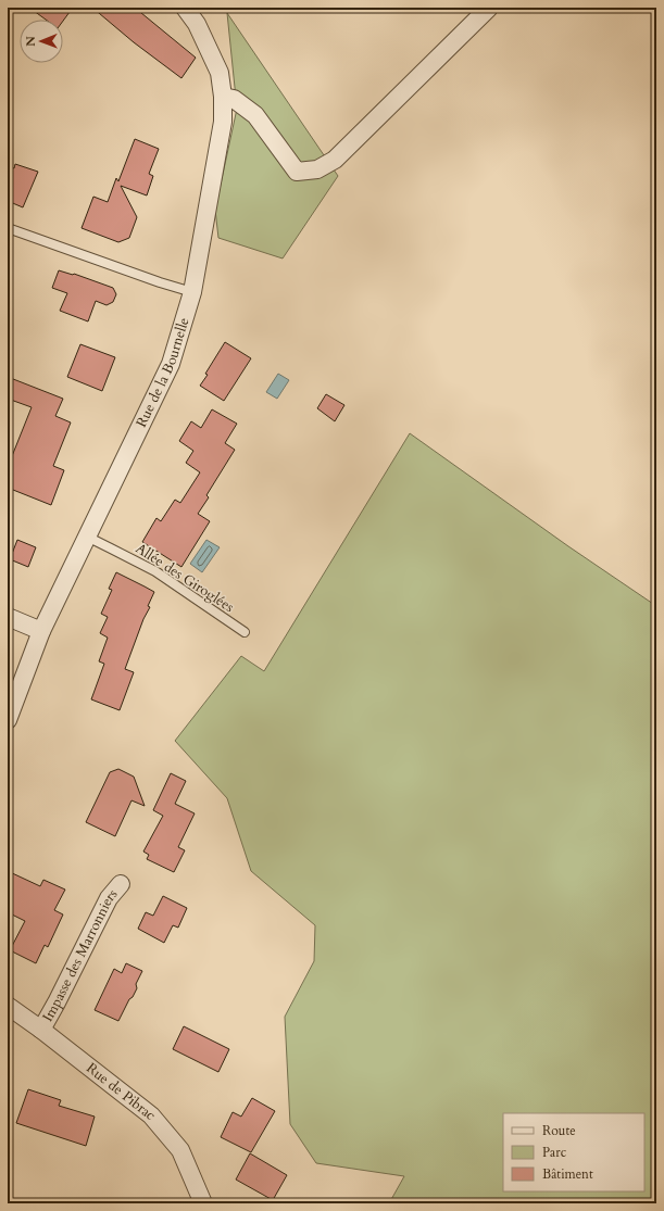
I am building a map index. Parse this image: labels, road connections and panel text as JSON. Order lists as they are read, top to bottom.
{
  "streets": {
    "street": ["Rue de la Bournelle", "Impasse des Marronniers", "Rue de Pibrac"],
    "lane": ["Allée des Giroglées"]
  },
  "crossings": [
    ["Rue de la Bournelle", "Allée des Giroglées"],
    ["Impasse des Marronniers", "Rue de Pibrac"]
  ],
  "legend": ["Route", "Parc", "Bâtiment"],
  "north": "left"
}
